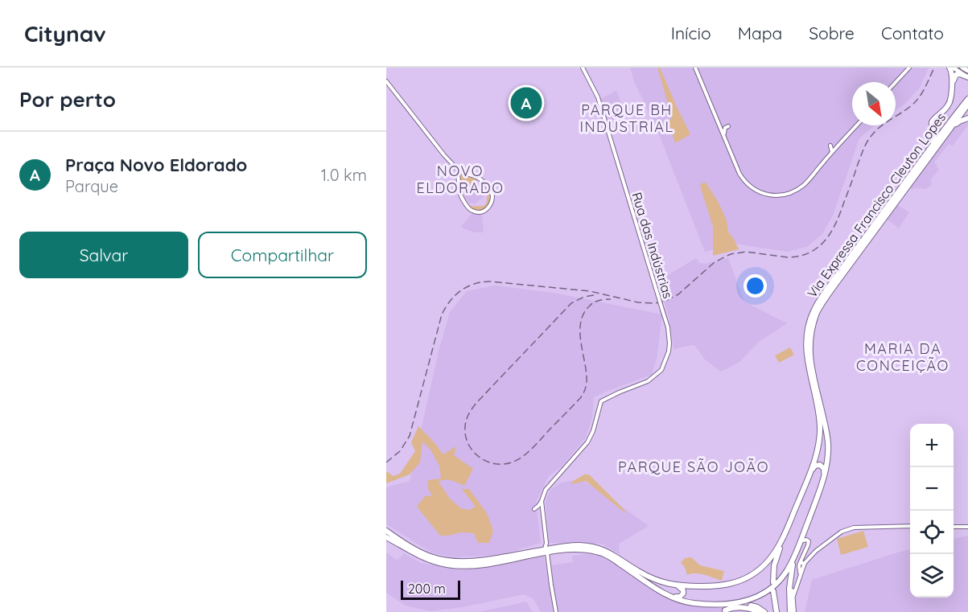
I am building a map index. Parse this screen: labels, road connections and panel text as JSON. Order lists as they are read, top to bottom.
{
  "streets": {
    "highway": ["Via Expressa Francisco Cleuton Lopes"],
    "street": ["Rua das Indústrias"]
  },
  "districts": [
    "PARQUE BH INDUSTRIAL",
    "NOVO ELDORADO",
    "MARIA DA CONCEIÇÃO",
    "PARQUE SÃO JOÃO"
  ],
  "scale_bar": "200 m",
  "north": "bottom right",
  "page": {
    "header": "Citynav",
    "nav": [
      "Início",
      "Mapa",
      "Sobre",
      "Contato"
    ],
    "heading": "Por perto",
    "pins": "A",
    "list": [
      {
        "mark": "A",
        "name": "Praça Novo Eldorado",
        "note": "Parque",
        "value": "1.0 km"
      }
    ],
    "buttons": ["Salvar", "Compartilhar"],
    "map_buttons": ["+", "−"],
    "scale": "200 m"
  }
}
